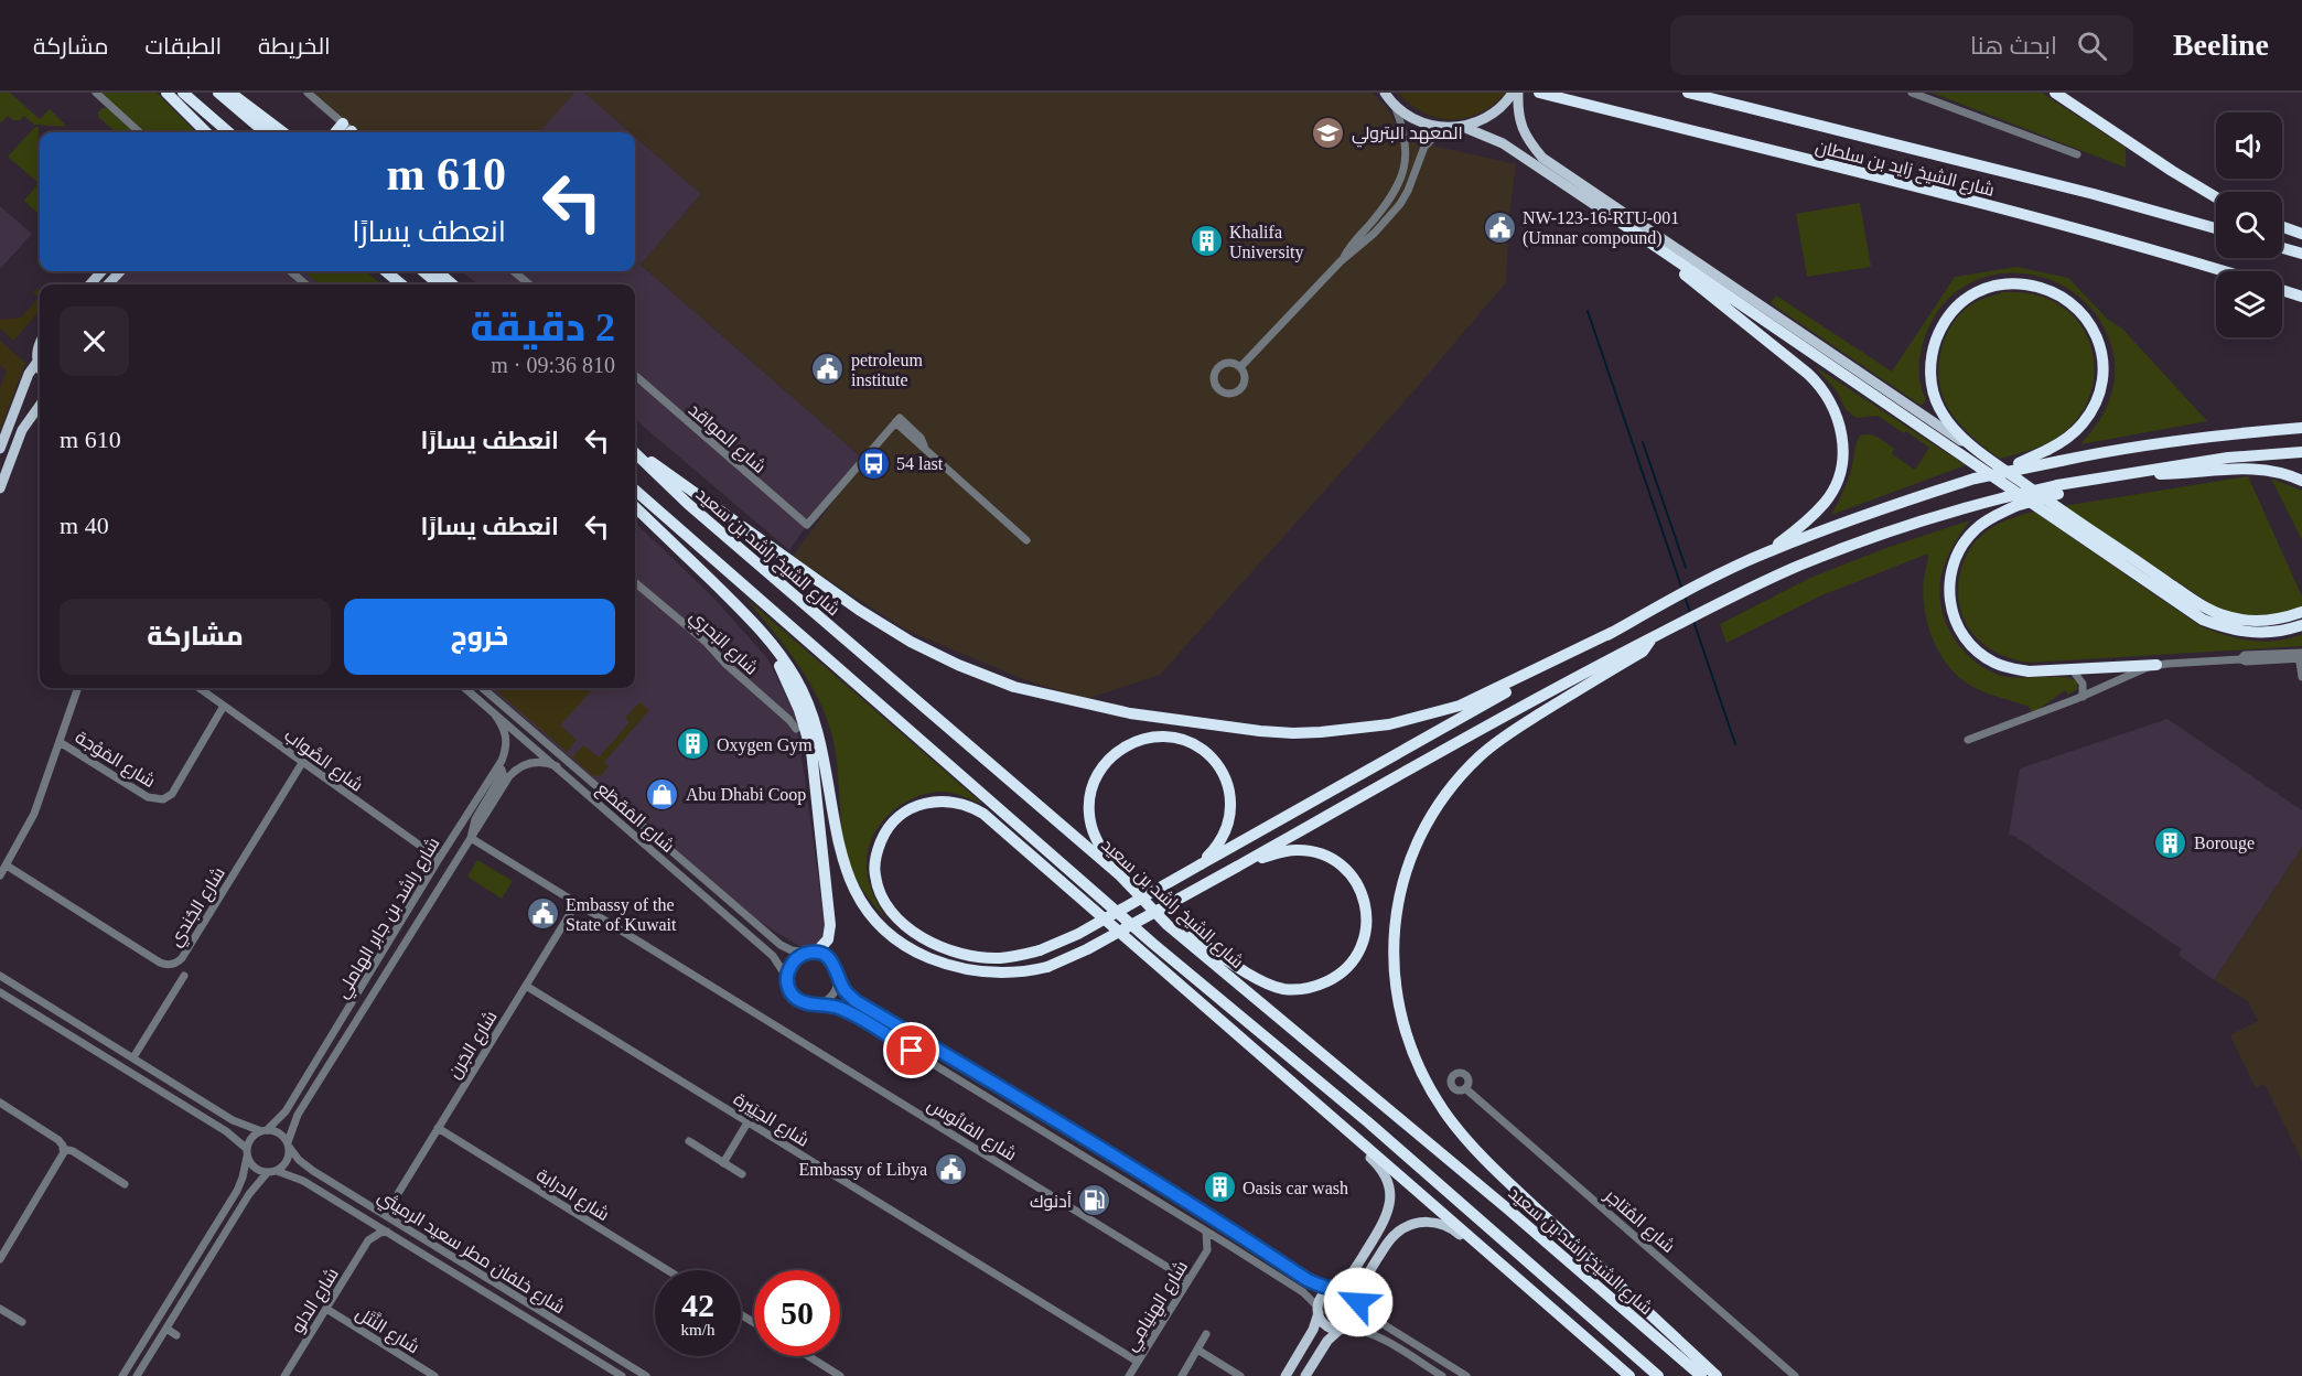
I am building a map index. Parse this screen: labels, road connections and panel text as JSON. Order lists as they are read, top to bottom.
{
  "streets": {
    "highway": ["شارع الشيخ زايد بن سلطان", "شارع الشيخ راشد بن سعيد"],
    "street": [
      "شارع المواقد",
      "شارع البَحرِي",
      "شارع المَوْجة",
      "شارع الصَّواب",
      "شارع المَقطَع",
      "شارع الجُندي",
      "شارع راشد بن جابر الهاملي",
      "شارع الجَرن",
      "شارع الحِيَيرة",
      "شارع الفانُوس",
      "شارع الدرابة",
      "شارع المُتاجر",
      "شارع خلفان مطر سعيد الرميثي",
      "شارع الدلو",
      "شارع الهِنيامِي",
      "شارع النَّتَل"
    ]
  },
  "crossings": [
    ["شارع المَوْجة", "شارع الصَّواب"],
    ["شارع الصَّواب", "شارع الجُندي"],
    ["شارع الصَّواب", "شارع راشد بن جابر الهاملي"],
    ["شارع المَقطَع", "شارع راشد بن جابر الهاملي"],
    ["شارع راشد بن جابر الهاملي", "شارع الفانُوس"],
    ["شارع راشد بن جابر الهاملي", "شارع خلفان مطر سعيد الرميثي"],
    ["شارع الجَرن", "شارع الحِيَيرة"],
    ["شارع الجَرن", "شارع الفانُوس"],
    ["شارع الجَرن", "شارع الدرابة"],
    ["شارع الحِيَيرة", "شارع الهِنيامِي"],
    ["شارع الفانُوس", "شارع الهِنيامِي"],
    ["شارع الدلو", "شارع النَّتَل"]
  ],
  "places": {
    "school or university": ["المعهد البترولي"],
    "public building": [
      "NW-123-16-RTU-001 (Umnar compound)",
      "petroleum institute",
      "Embassy of the State of Kuwait",
      "Embassy of Libya"
    ],
    "building": [
      "Khalifa University",
      "Oxygen Gym",
      "Borouge",
      "Oasis car wash"
    ],
    "bus stop": ["54 last"],
    "shop": ["Abu Dhabi Coop"],
    "fuel station": ["أدنوك"]
  },
  "page": {
    "header": "Beeline",
    "search": "ابحث هنا",
    "nav": ["الخريطة", "الطبقات", "مشاركة"],
    "turn": ["610 m", "انعطف يسارًا"],
    "heading": ["2 دقيقة", "810 m · 09:36"],
    "list": [
      {
        "name": "انعطف يسارًا",
        "value": "610 m"
      },
      {
        "name": "انعطف يسارًا",
        "value": "40 m"
      }
    ],
    "buttons": ["خروج", "مشاركة"],
    "speed": "42 km/h",
    "limit": "50"
  }
}
